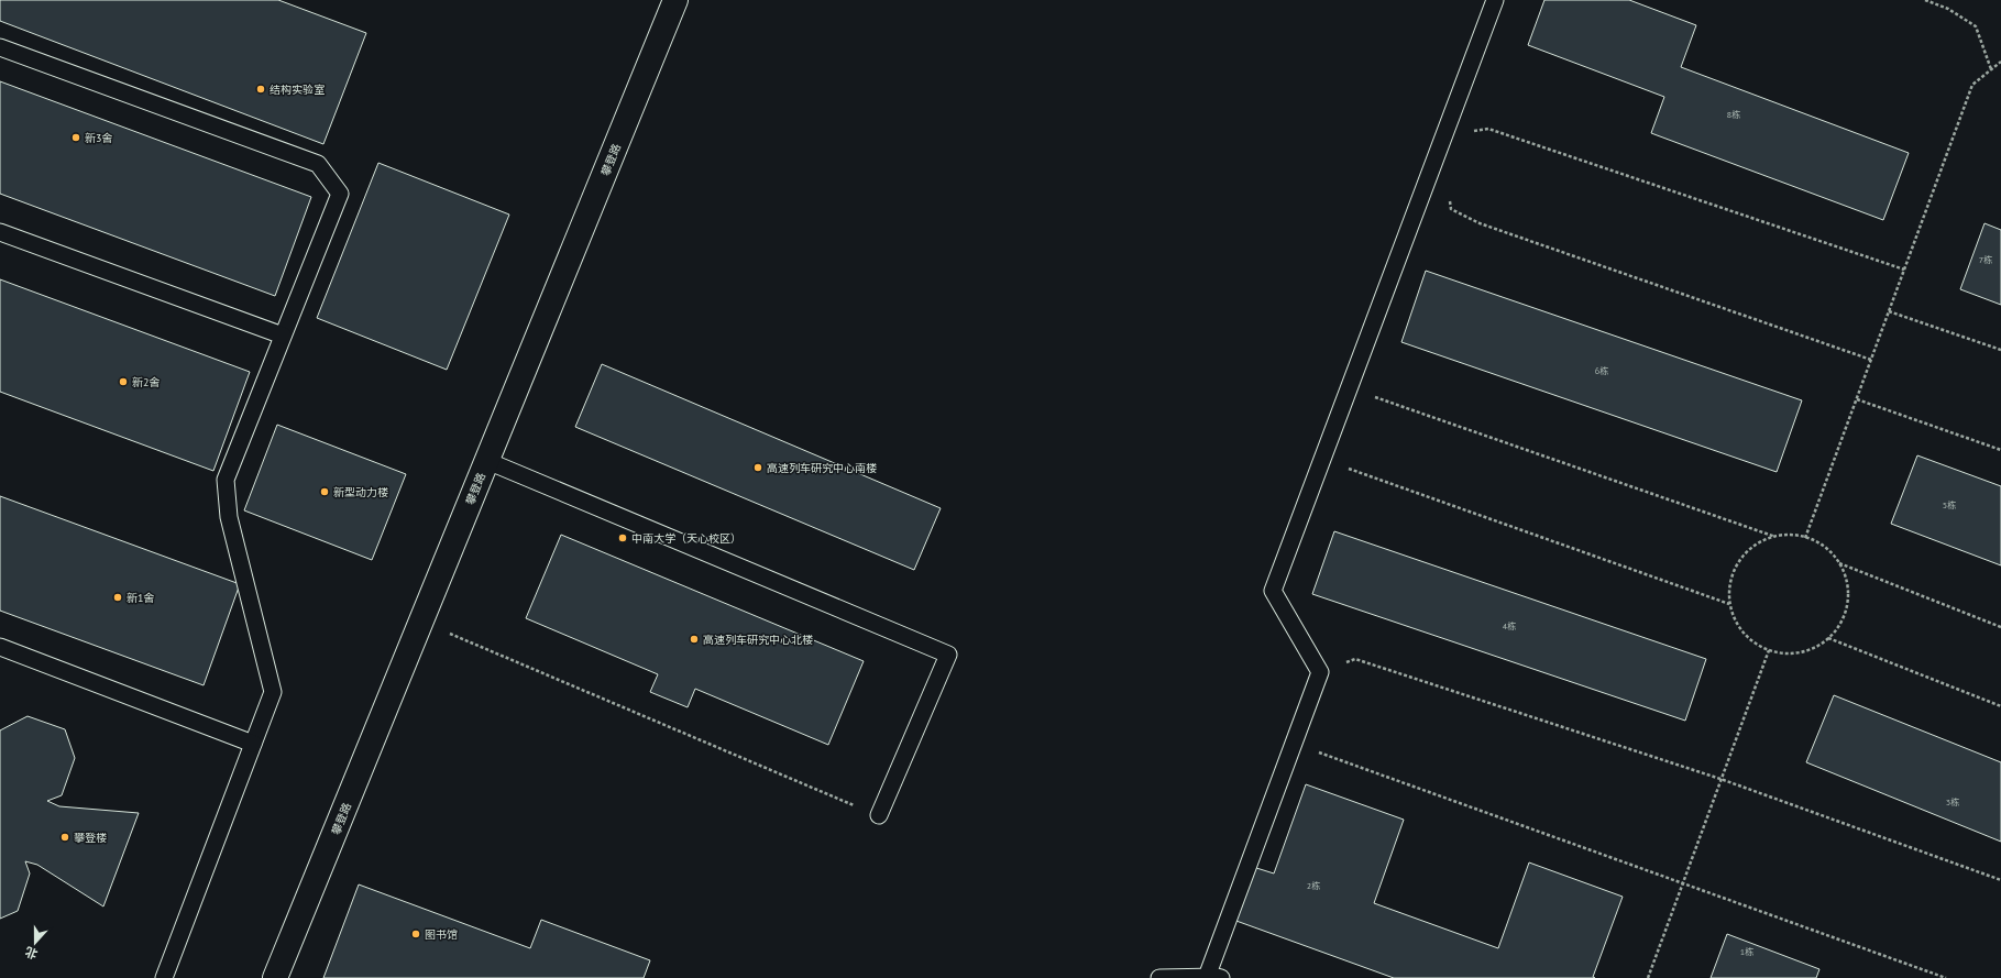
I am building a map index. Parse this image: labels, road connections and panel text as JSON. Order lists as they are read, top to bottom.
{
  "streets": {
    "street": ["攀登路"]
  },
  "places": [
    "结构实验室",
    "新3舍",
    "新2舍",
    "高速列车研究中心南楼",
    "新型动力楼",
    "中南大学（天心校区）",
    "新1舍",
    "高速列车研究中心北楼",
    "攀登楼",
    "图书馆"
  ],
  "house_numbers": [
    "8栋",
    "7栋",
    "6栋",
    "5栋",
    "4栋",
    "3栋",
    "2栋",
    "1栋"
  ],
  "north": "bottom"
}
